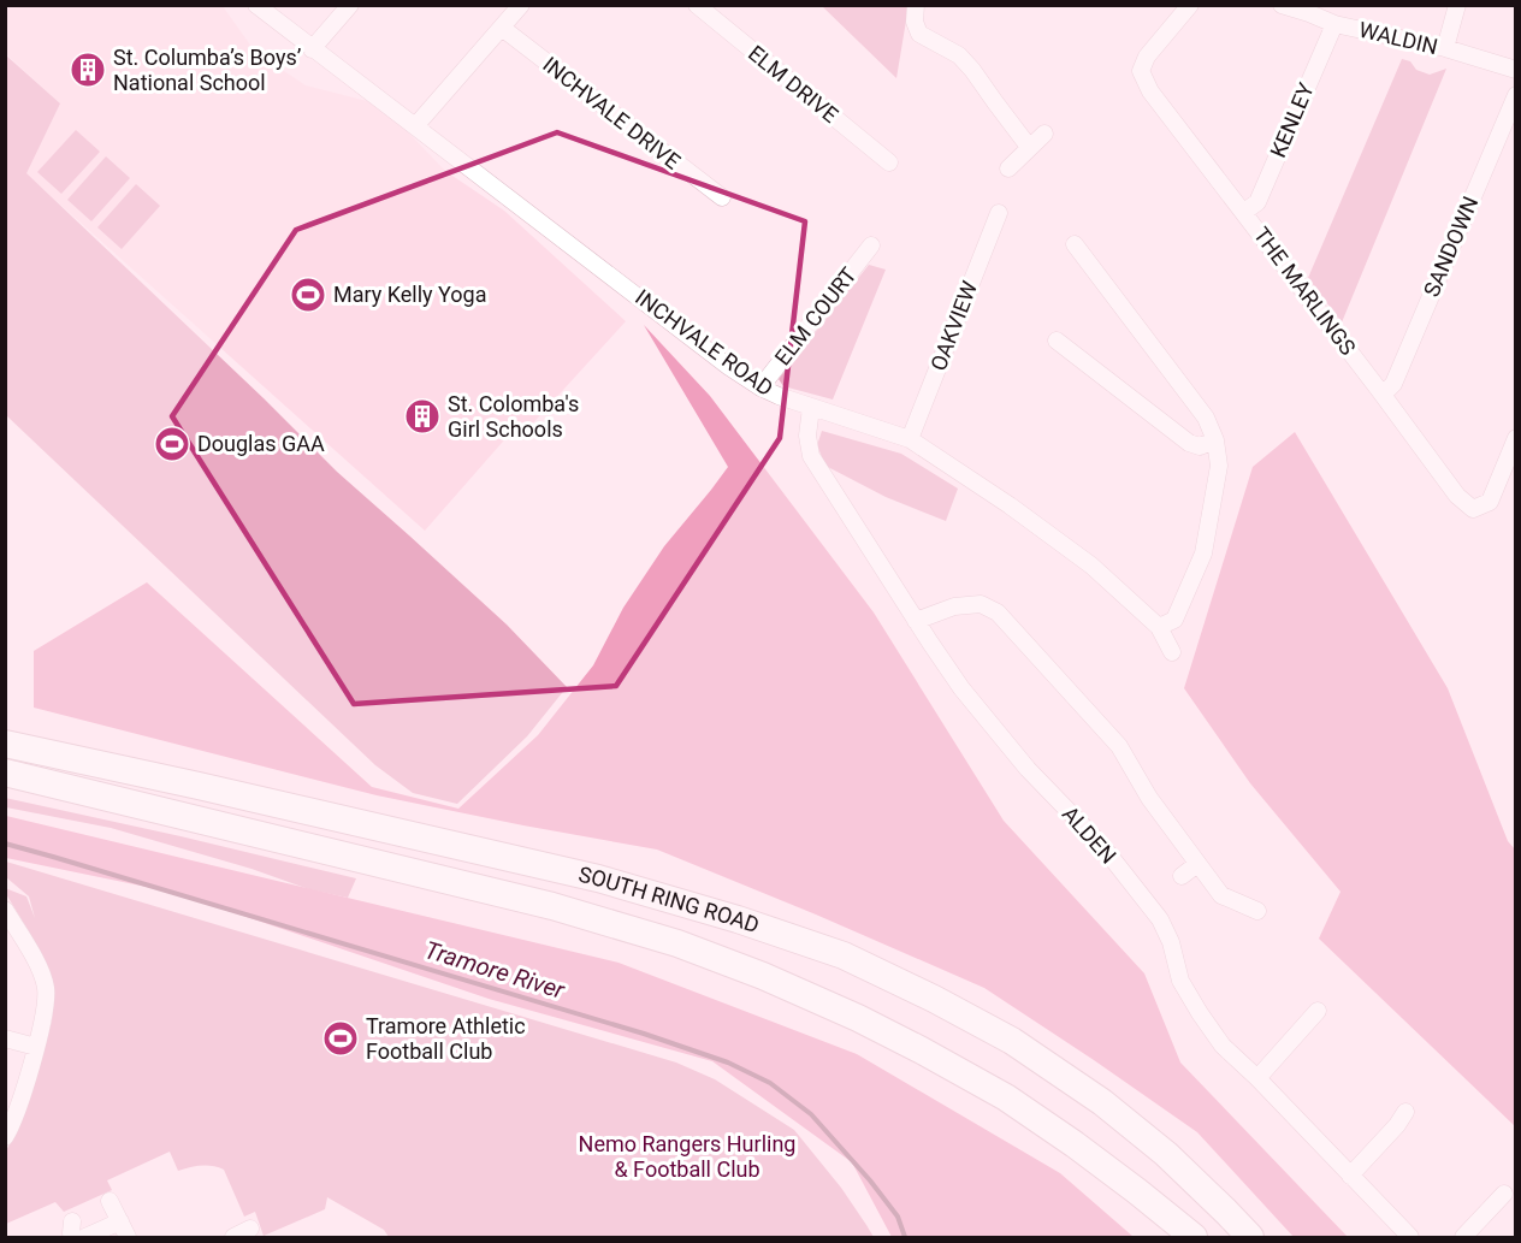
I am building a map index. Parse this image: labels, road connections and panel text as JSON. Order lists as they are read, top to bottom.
{
  "streets": {
    "highway": ["SOUTH RING ROAD"],
    "street": [
      "WALDIN",
      "ELM DRIVE",
      "INCHVALE DRIVE",
      "KENLEY",
      "SANDOWN",
      "THE MARLINGS",
      "ELM COURT",
      "OAKVIEW",
      "INCHVALE ROAD",
      "ALDEN"
    ]
  },
  "crossings": [
    ["WALDIN", "KENLEY"],
    ["KENLEY", "THE MARLINGS"],
    ["SANDOWN", "THE MARLINGS"],
    ["ELM COURT", "INCHVALE ROAD"],
    ["OAKVIEW", "INCHVALE ROAD"],
    ["INCHVALE ROAD", "ALDEN"]
  ],
  "water": ["Tramore River"],
  "parks": ["Nemo Rangers Hurling & Football Club"],
  "places": {
    "building": ["St. Columba’s Boys’ National School", "St. Colomba's Girl Schools"],
    "sports": ["Mary Kelly Yoga", "Douglas GAA", "Tramore Athletic Football Club"]
  }
}
